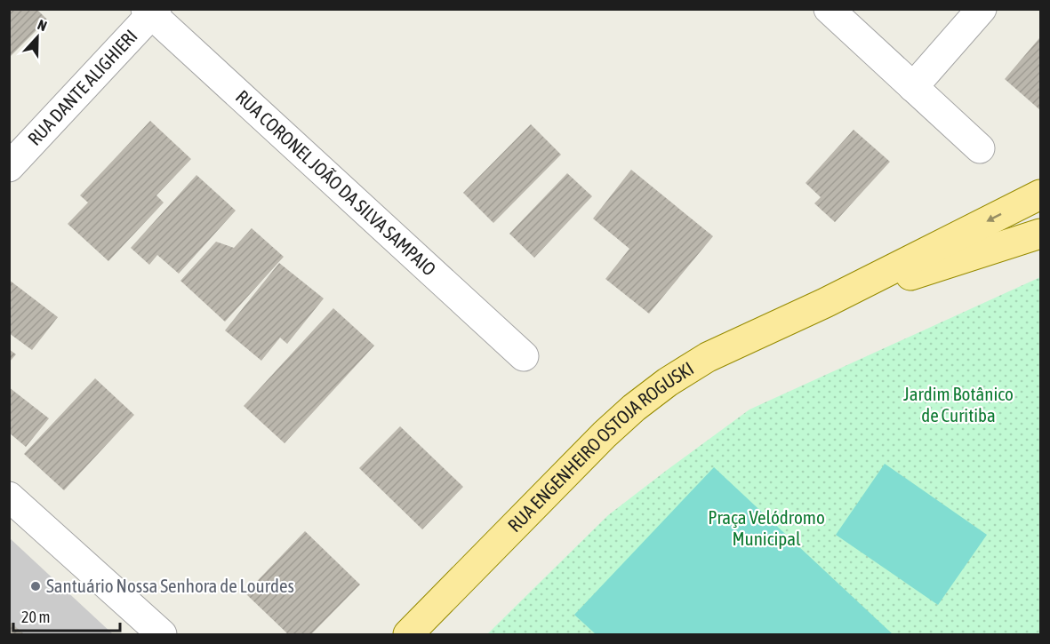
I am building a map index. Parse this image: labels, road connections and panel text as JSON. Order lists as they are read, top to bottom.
{
  "streets": {
    "main road": ["RUA ENGENHEIRO OSTOJA ROGUSKI"],
    "street": ["RUA DANTE ALIGHIERI", "RUA CORONEL JOÃO DA SILVA SAMPAIO"]
  },
  "crossings": [
    ["RUA DANTE ALIGHIERI", "RUA CORONEL JOÃO DA SILVA SAMPAIO"]
  ],
  "parks": ["Jardim Botânico de Curitiba", "Praça Velódromo Municipal"],
  "places": ["Santuário Nossa Senhora de Lourdes"],
  "scale_bar": "20 m",
  "north": "top"
}
